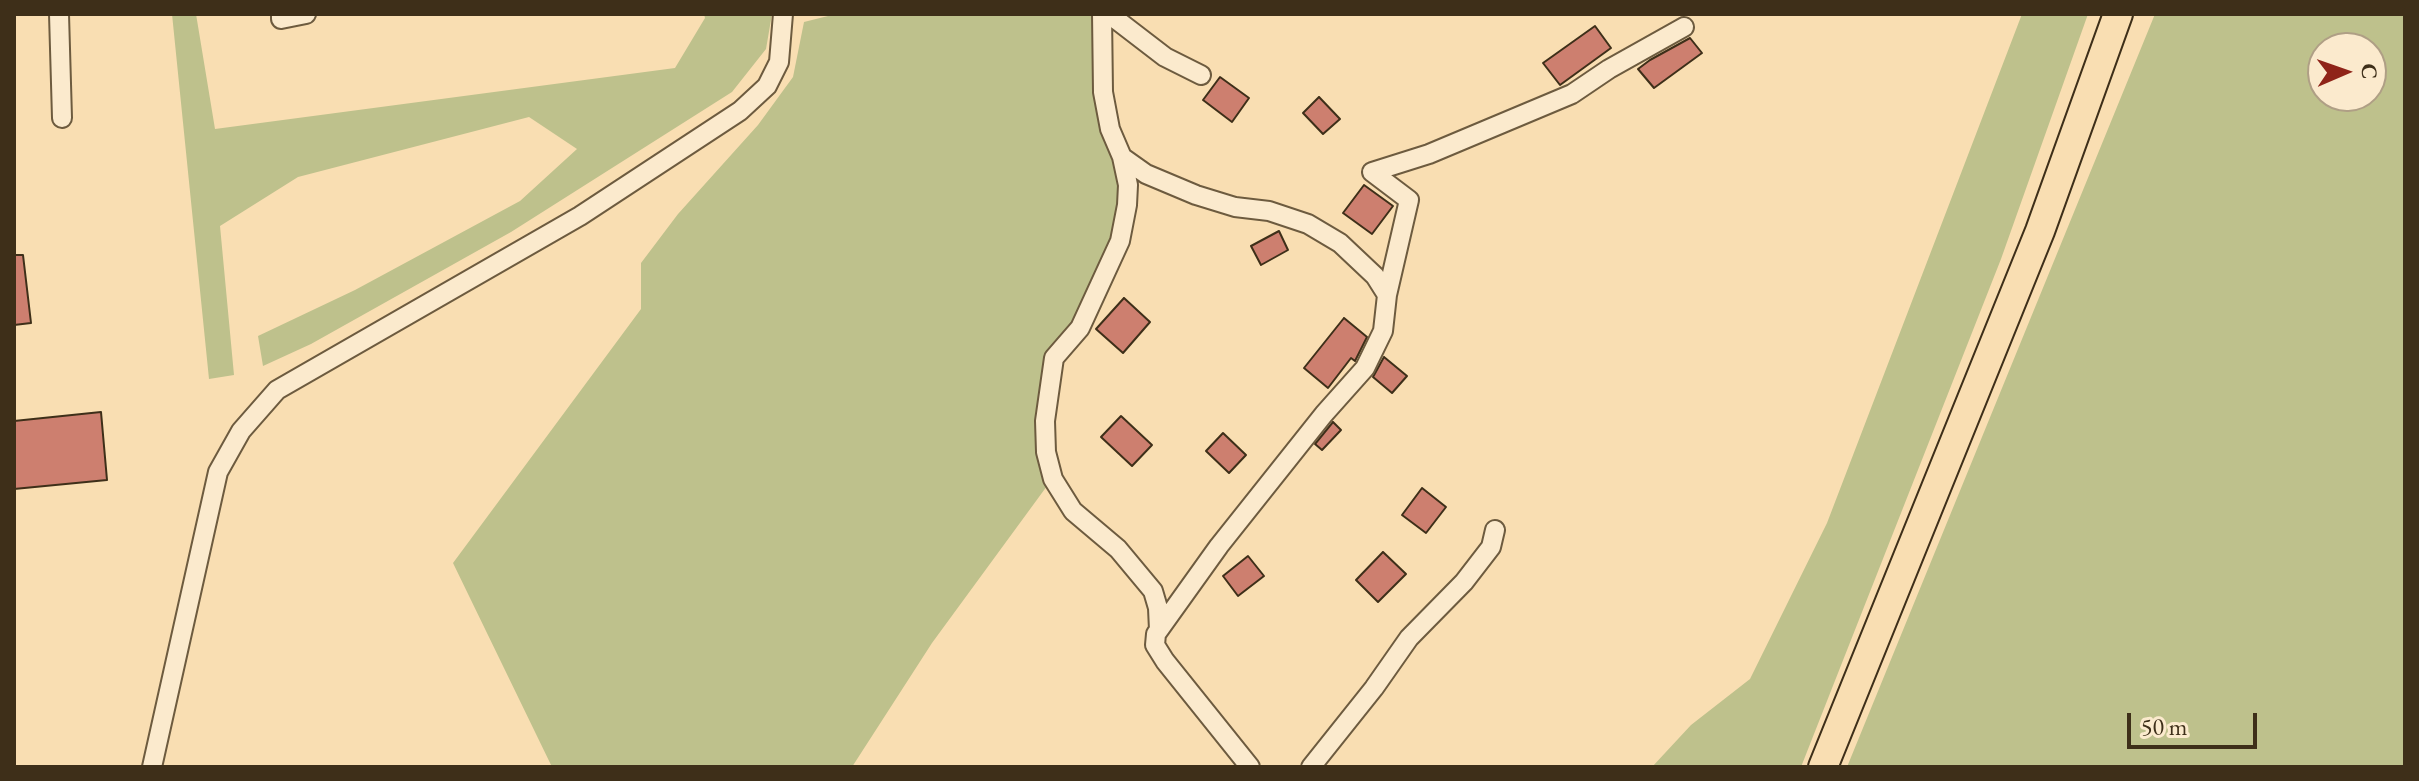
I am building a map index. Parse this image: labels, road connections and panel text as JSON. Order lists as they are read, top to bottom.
{
  "scale_bar": "50 m",
  "north": "right"
}
